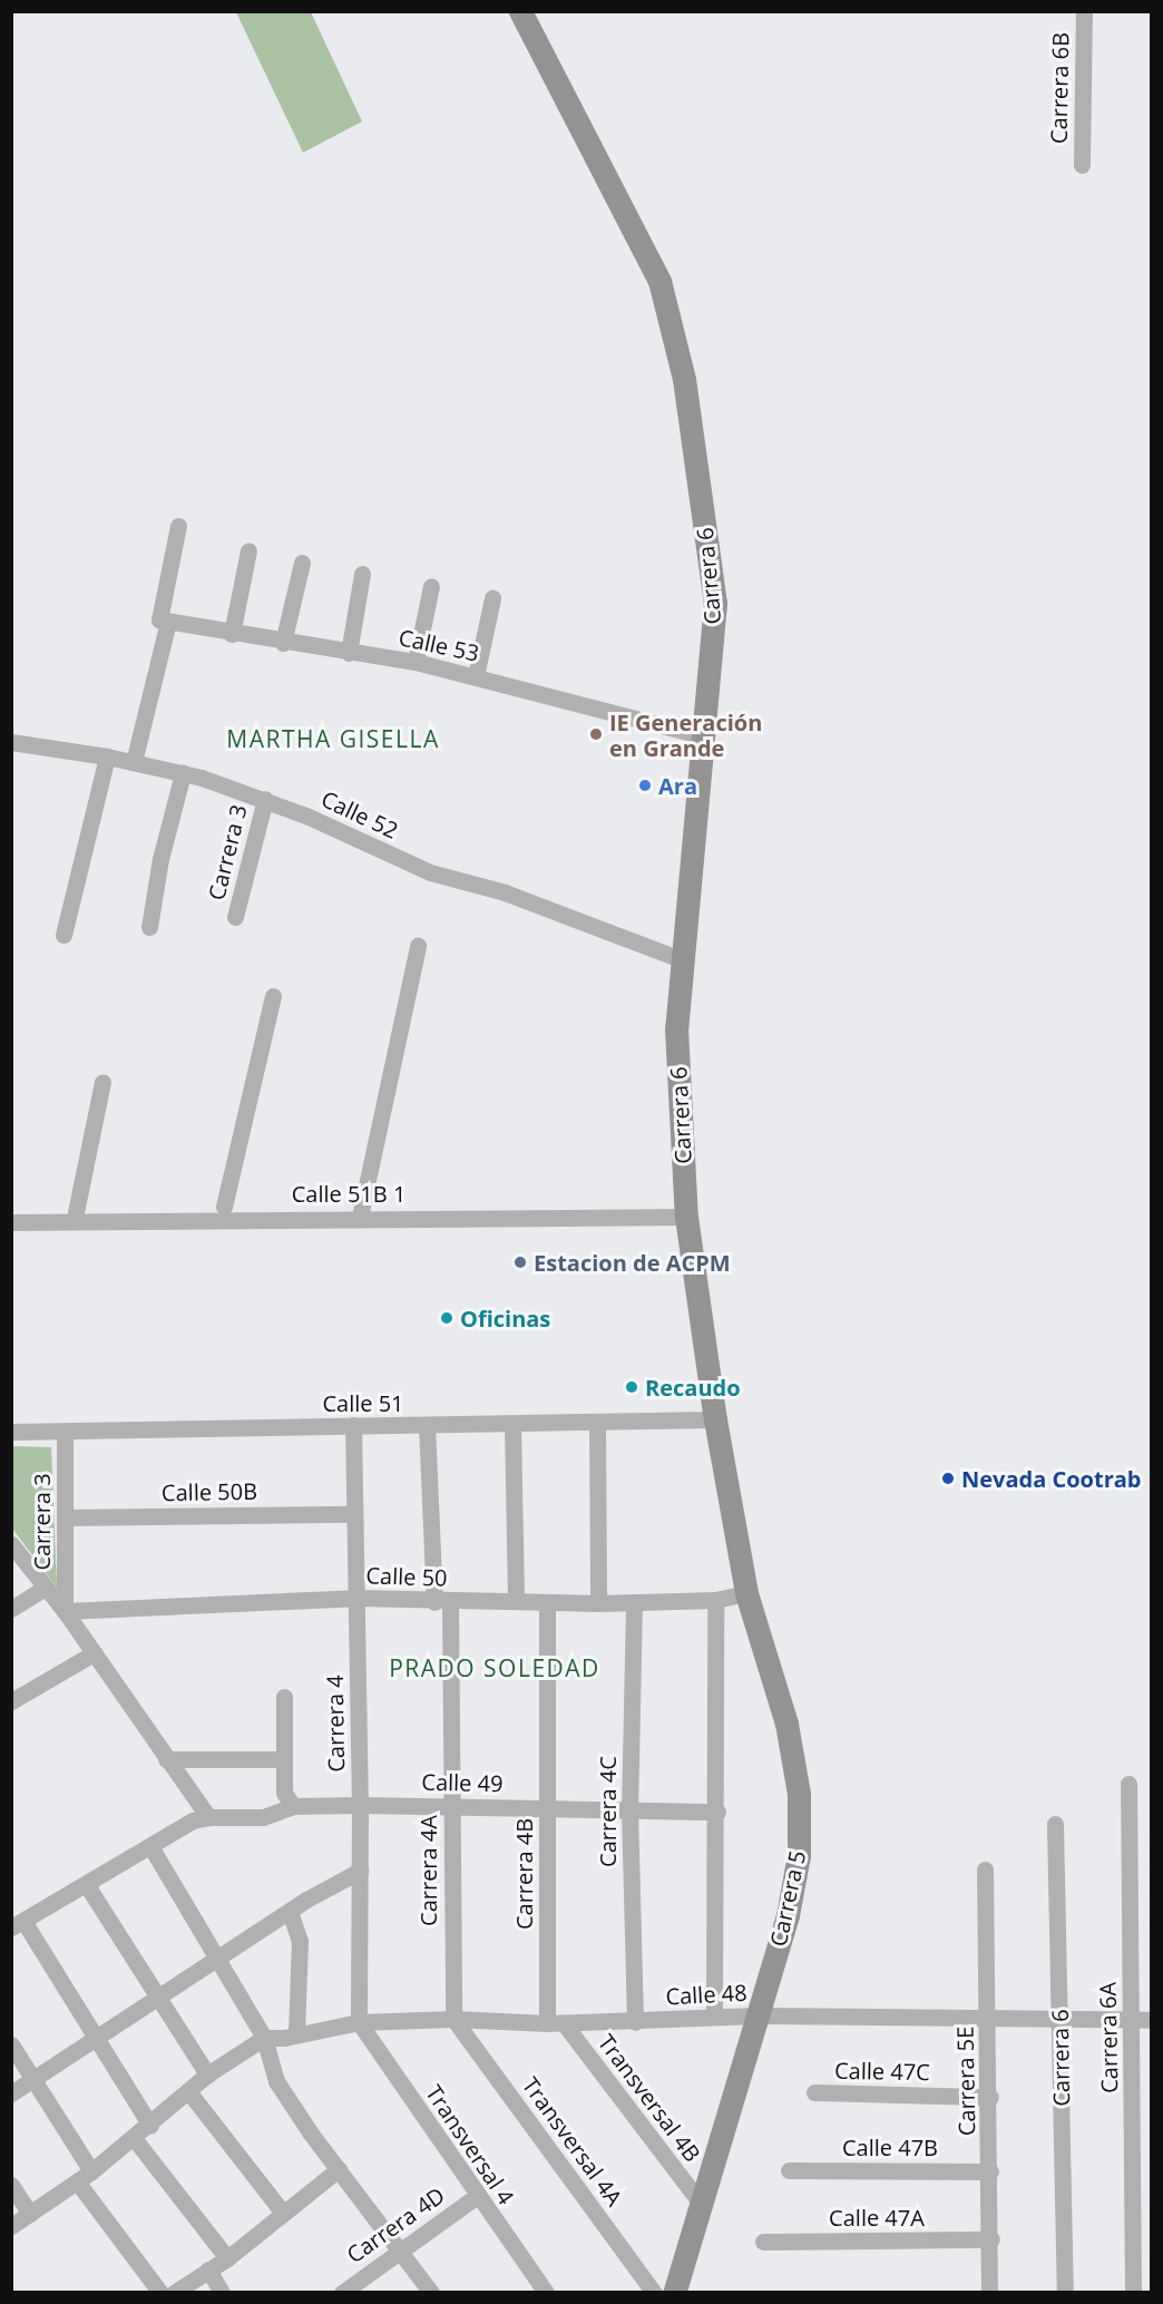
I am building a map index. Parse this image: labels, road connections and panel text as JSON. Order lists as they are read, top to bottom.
{
  "streets": {
    "main road": ["Carrera 6", "Carrera 5"],
    "street": [
      "Carrera 6B",
      "Calle 53",
      "Calle 52",
      "Carrera 3",
      "Calle 51B 1",
      "Calle 51",
      "Calle 50B",
      "Calle 50",
      "Carrera 4",
      "Calle 49",
      "Carrera 4C",
      "Carrera 4A",
      "Carrera 4B",
      "Calle 48",
      "Carrera 6A",
      "Calle 47C",
      "Carrera 5E",
      "Transversal 4B",
      "Transversal 4A",
      "Transversal 4",
      "Calle 47B",
      "Calle 47A",
      "Carrera 4D"
    ]
  },
  "crossings": [
    ["Carrera 6", "Calle 53"],
    ["Carrera 6", "Calle 52"],
    ["Carrera 6", "Calle 51B 1"],
    ["Carrera 6", "Calle 51"],
    ["Carrera 6", "Carrera 5"],
    ["Carrera 6", "Calle 48"],
    ["Calle 52", "Carrera 3"],
    ["Carrera 3", "Calle 51"],
    ["Carrera 3", "Calle 50B"],
    ["Carrera 3", "Calle 50"],
    ["Calle 51", "Carrera 4"],
    ["Calle 51", "Carrera 4A"],
    ["Calle 51", "Carrera 5"],
    ["Calle 50B", "Carrera 4"],
    ["Calle 50", "Carrera 4"],
    ["Calle 50", "Carrera 4C"],
    ["Calle 50", "Carrera 4A"],
    ["Calle 50", "Carrera 4B"],
    ["Calle 50", "Carrera 5"],
    ["Carrera 4", "Calle 49"],
    ["Carrera 4", "Calle 48"],
    ["Carrera 4", "Transversal 4"],
    ["Calle 49", "Carrera 4C"],
    ["Calle 49", "Carrera 4A"],
    ["Calle 49", "Carrera 4B"],
    ["Carrera 4C", "Calle 48"],
    ["Carrera 4A", "Calle 48"],
    ["Carrera 4A", "Transversal 4A"],
    ["Carrera 4B", "Calle 48"],
    ["Carrera 4B", "Transversal 4B"],
    ["Carrera 5", "Calle 48"],
    ["Carrera 5", "Transversal 4B"],
    ["Calle 48", "Carrera 6A"],
    ["Calle 48", "Carrera 5E"],
    ["Calle 48", "Transversal 4B"],
    ["Calle 48", "Transversal 4A"],
    ["Calle 48", "Transversal 4"],
    ["Calle 47C", "Carrera 5E"],
    ["Carrera 5E", "Calle 47B"],
    ["Carrera 5E", "Calle 47A"],
    ["Transversal 4", "Carrera 4D"]
  ],
  "districts": ["MARTHA GISELLA", "PRADO SOLEDAD"],
  "places": [
    "IE Generación en Grande",
    "Ara",
    "Estacion de ACPM",
    "Oficinas",
    "Recaudo",
    "Nevada Cootrab"
  ]
}
